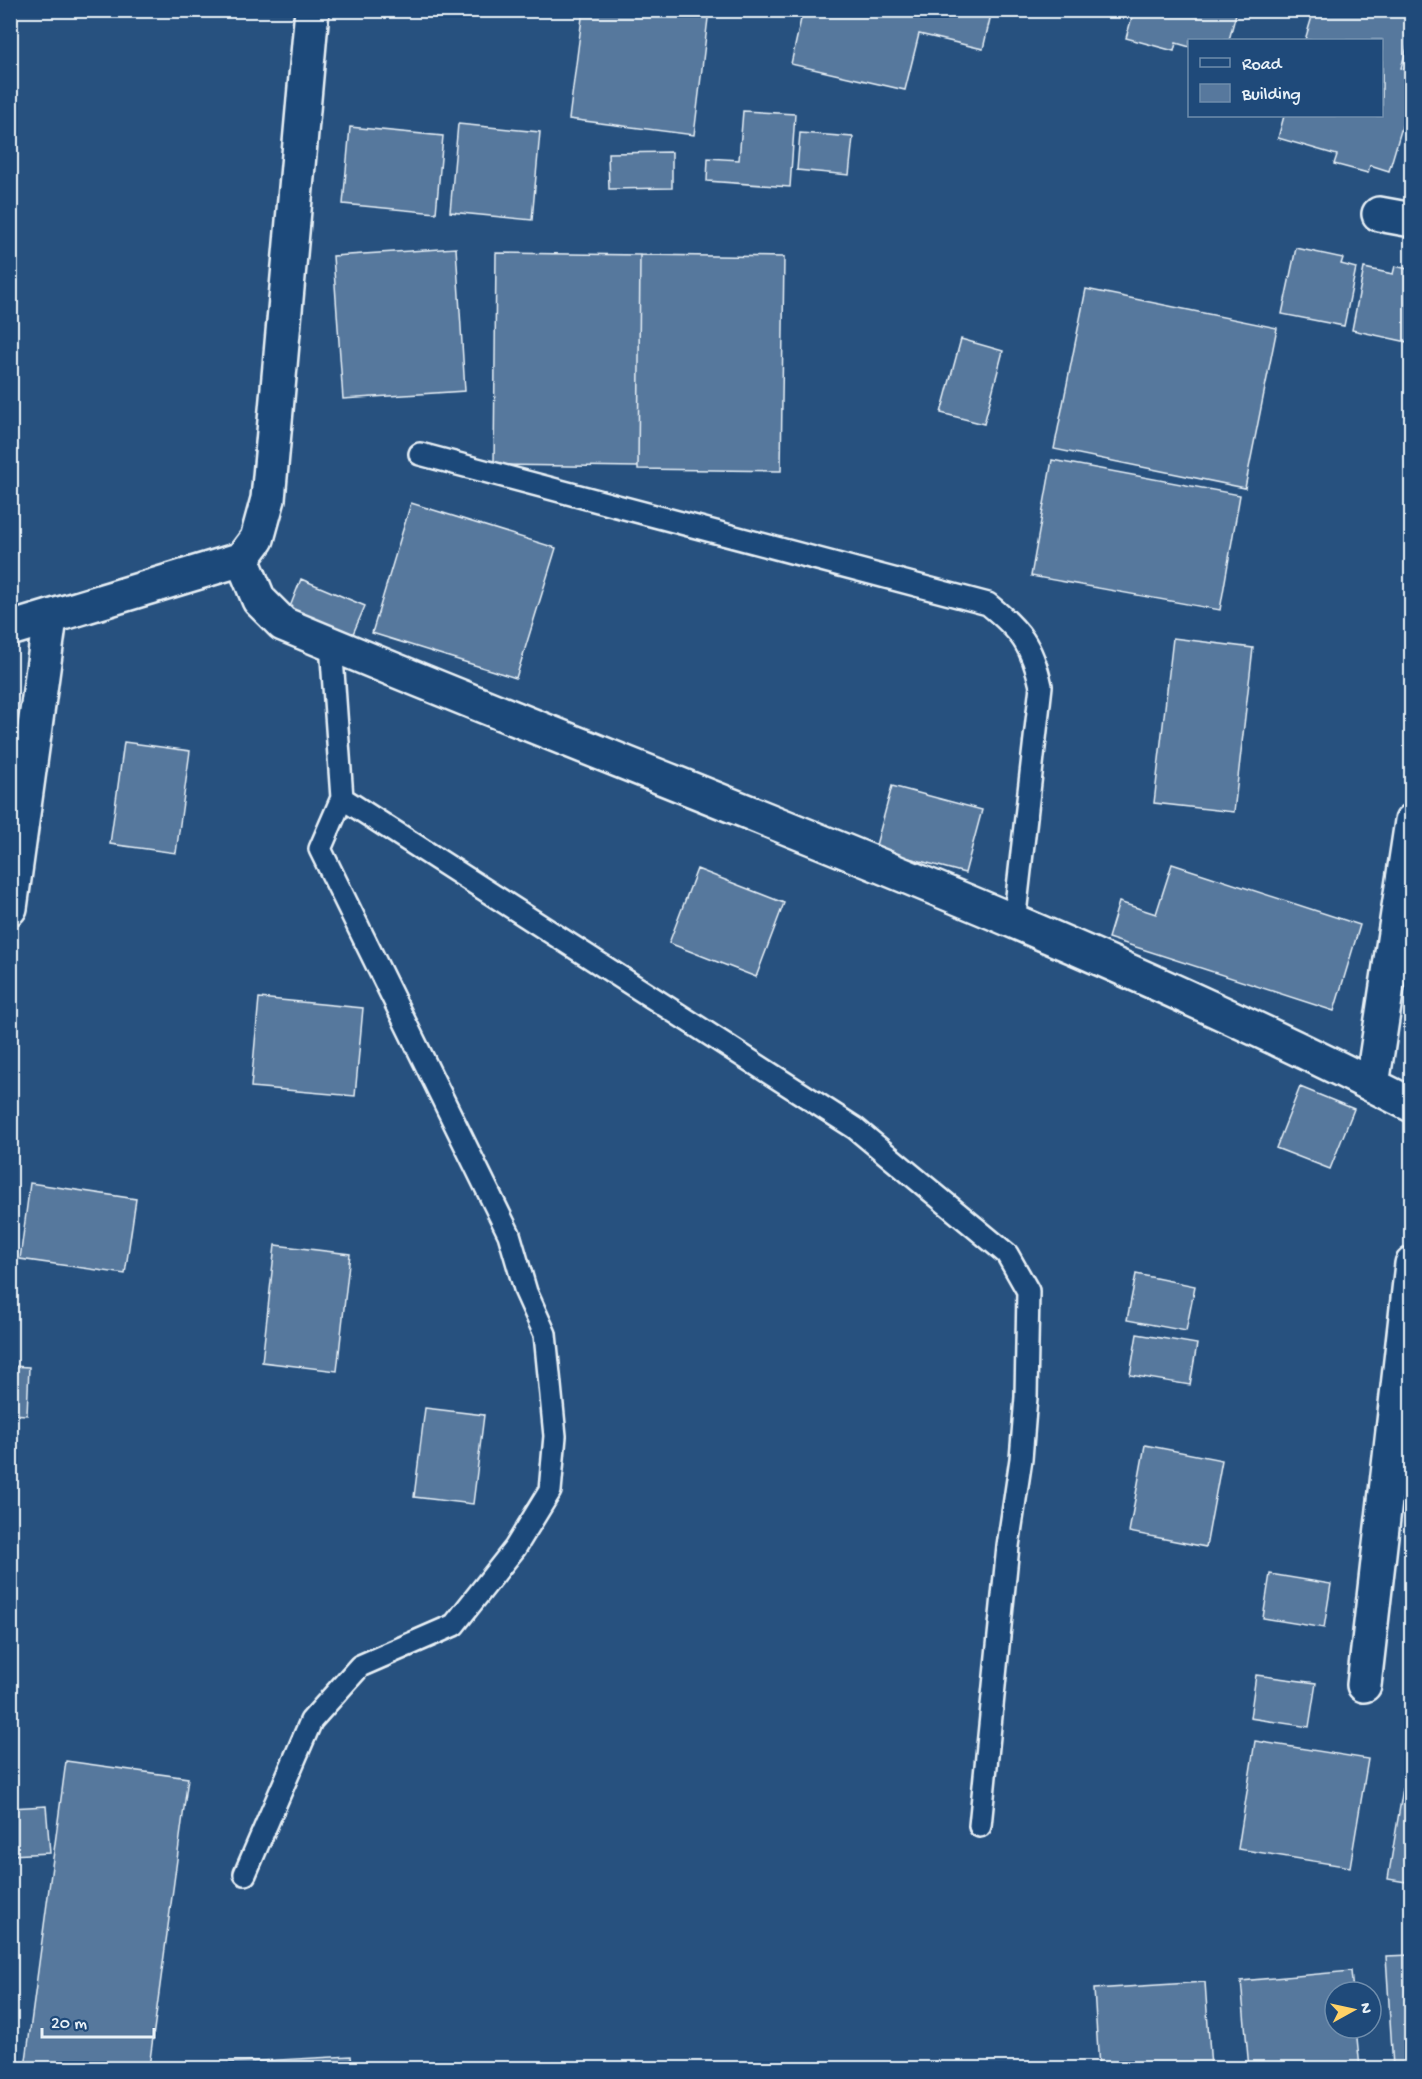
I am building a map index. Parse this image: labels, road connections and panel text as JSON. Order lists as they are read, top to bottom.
{
  "legend": ["Road", "Building"],
  "scale_bar": "20 m",
  "north": "right"
}
